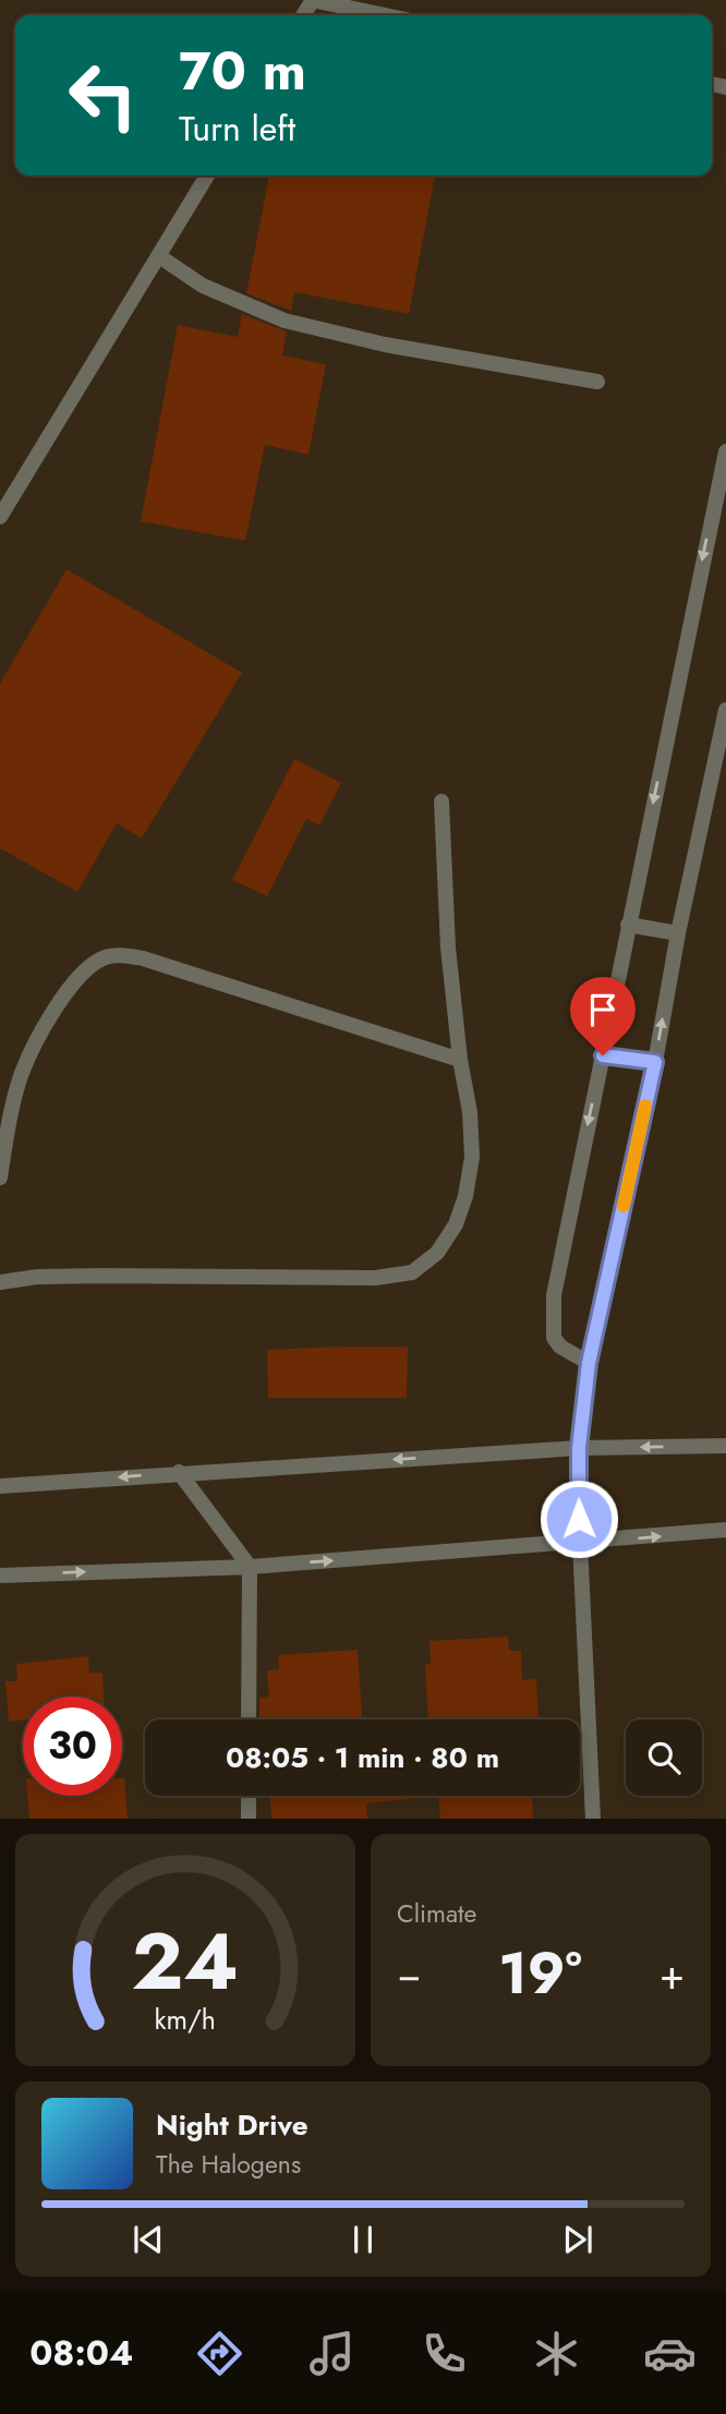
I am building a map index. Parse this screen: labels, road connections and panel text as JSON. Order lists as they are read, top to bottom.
{
  "page": {
    "turn": ["70 m", "Turn left"],
    "limit": "30",
    "trip": "08:05 · 1 min · 80 m",
    "tile": "Climate",
    "heat": ["−", "19°", "+"],
    "song": ["Night Drive", "The Halogens"],
    "tabs": "08:04",
    "gauge": ["24", "km/h"]
  }
}
